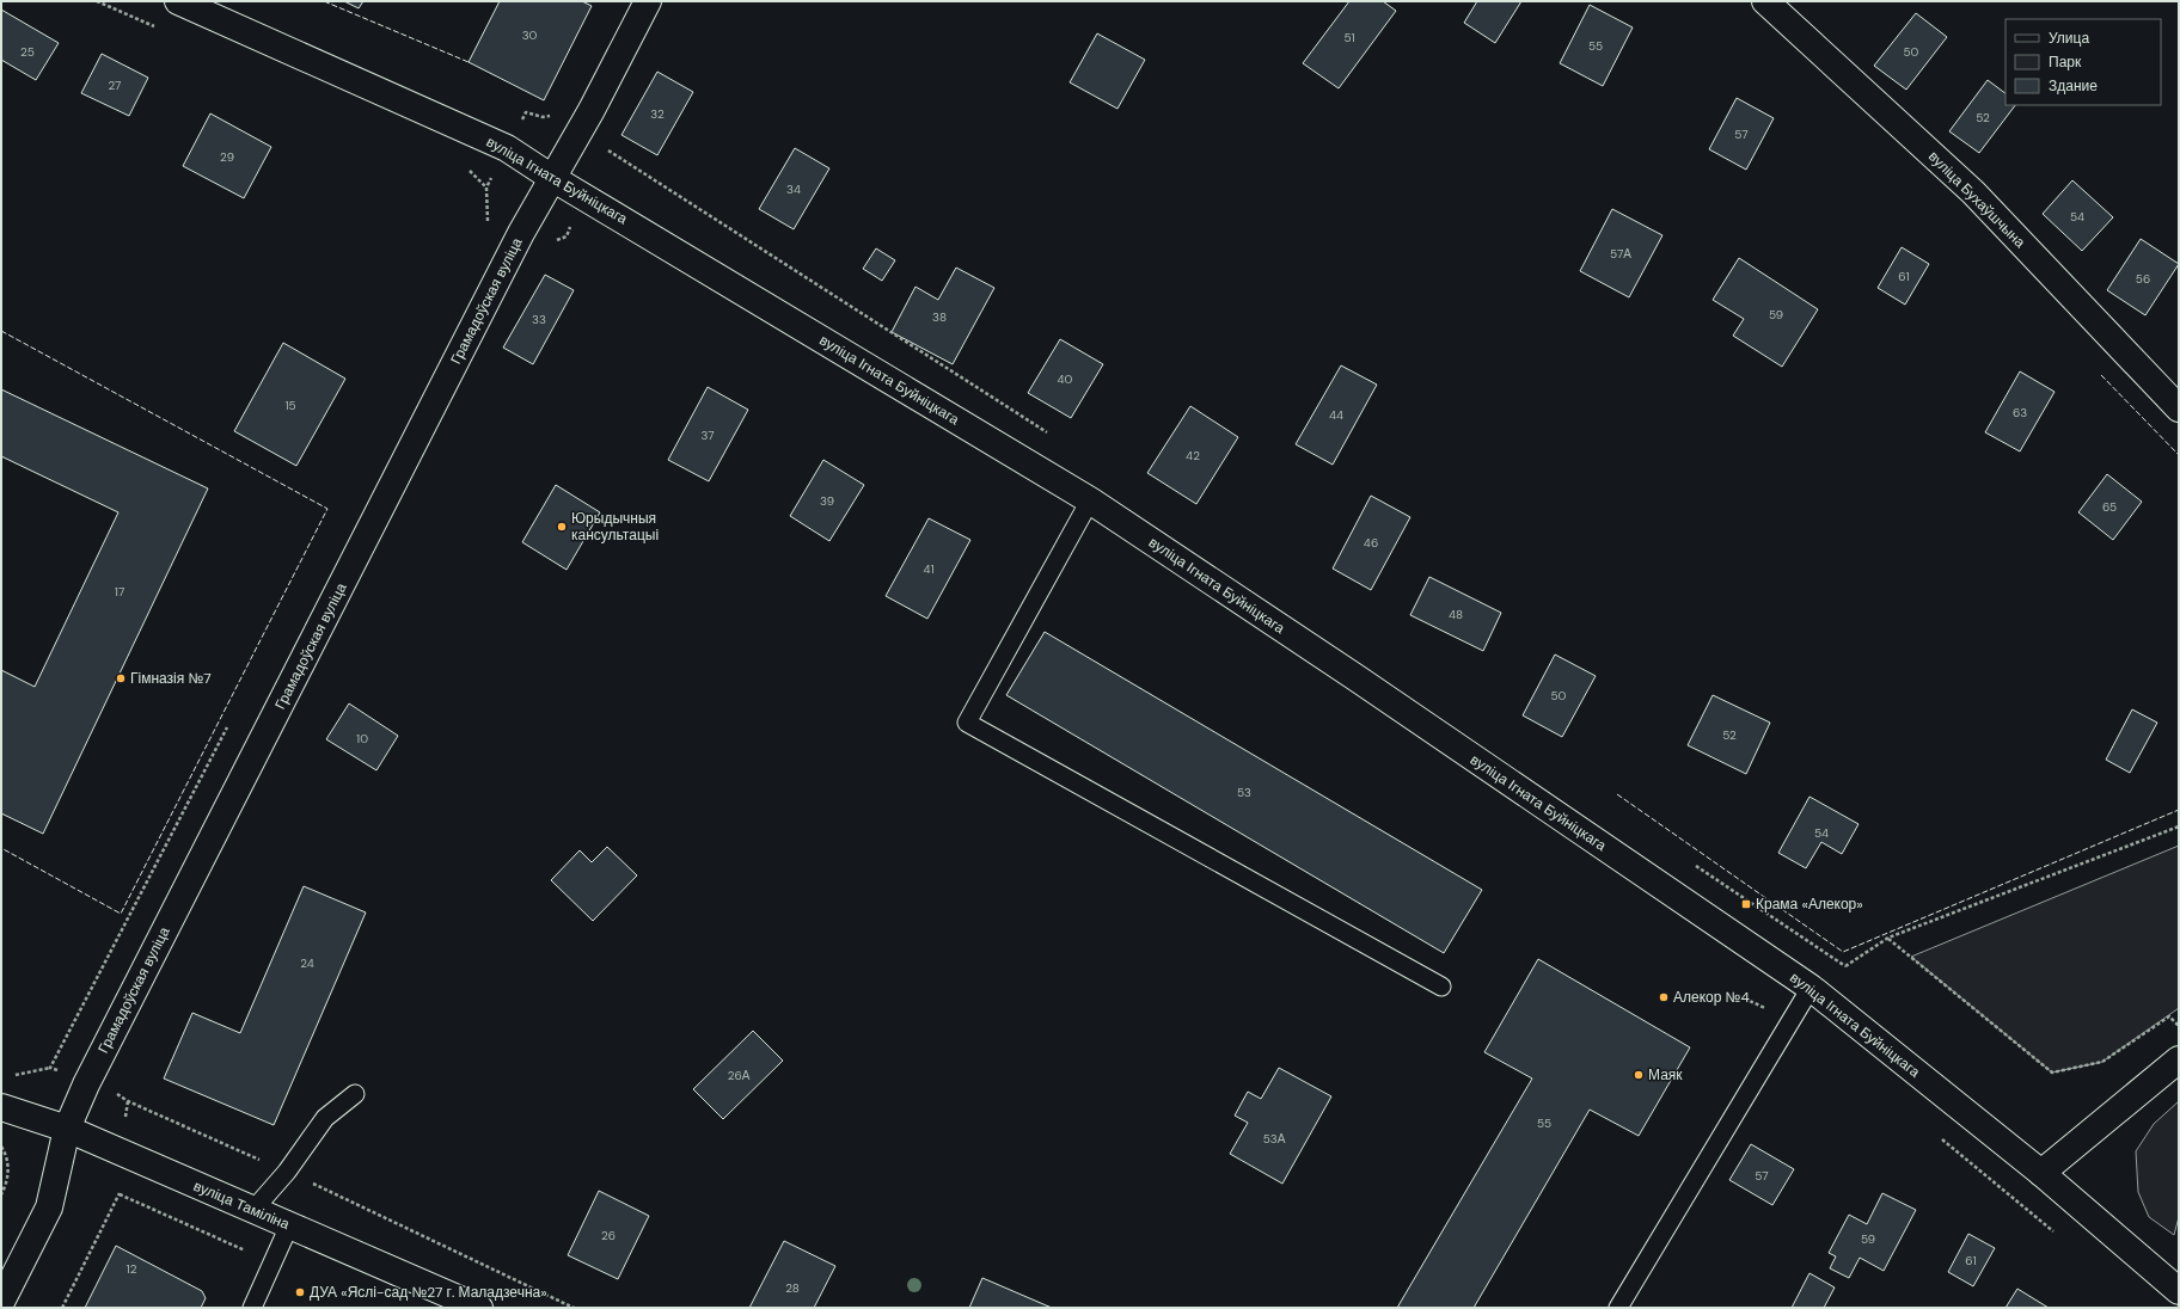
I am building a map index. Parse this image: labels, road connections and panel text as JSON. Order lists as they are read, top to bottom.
{
  "streets": {
    "street": [
      "вуліца Ігната Буйніцкага",
      "вуліца Бухаўшчына",
      "Грамадоўская вуліца",
      "вуліца Таміліна"
    ]
  },
  "crossings": [
    ["вуліца Ігната Буйніцкага", "Грамадоўская вуліца"],
    ["Грамадоўская вуліца", "вуліца Таміліна"]
  ],
  "places": {
    "other": [
      "Юрыдычныя кансультацыі",
      "Гімназія №7",
      "Алекор №4",
      "Маяк",
      "ДУА «Яслі-сад №27 г. Маладзечна»"
    ],
    "transit": ["Крама «Алекор»"]
  },
  "house_numbers": [
    "30",
    "51",
    "55",
    "25",
    "50",
    "27",
    "32",
    "52",
    "57",
    "29",
    "34",
    "54",
    "57А",
    "61",
    "56",
    "59",
    "38",
    "33",
    "40",
    "15",
    "63",
    "44",
    "37",
    "42",
    "39",
    "65",
    "46",
    "41",
    "17",
    "48",
    "50",
    "52",
    "10",
    "53",
    "54",
    "24",
    "26А",
    "55",
    "53А",
    "57",
    "26",
    "59",
    "61",
    "12",
    "28"
  ],
  "legend": ["Улица", "Парк", "Здание"]
}
